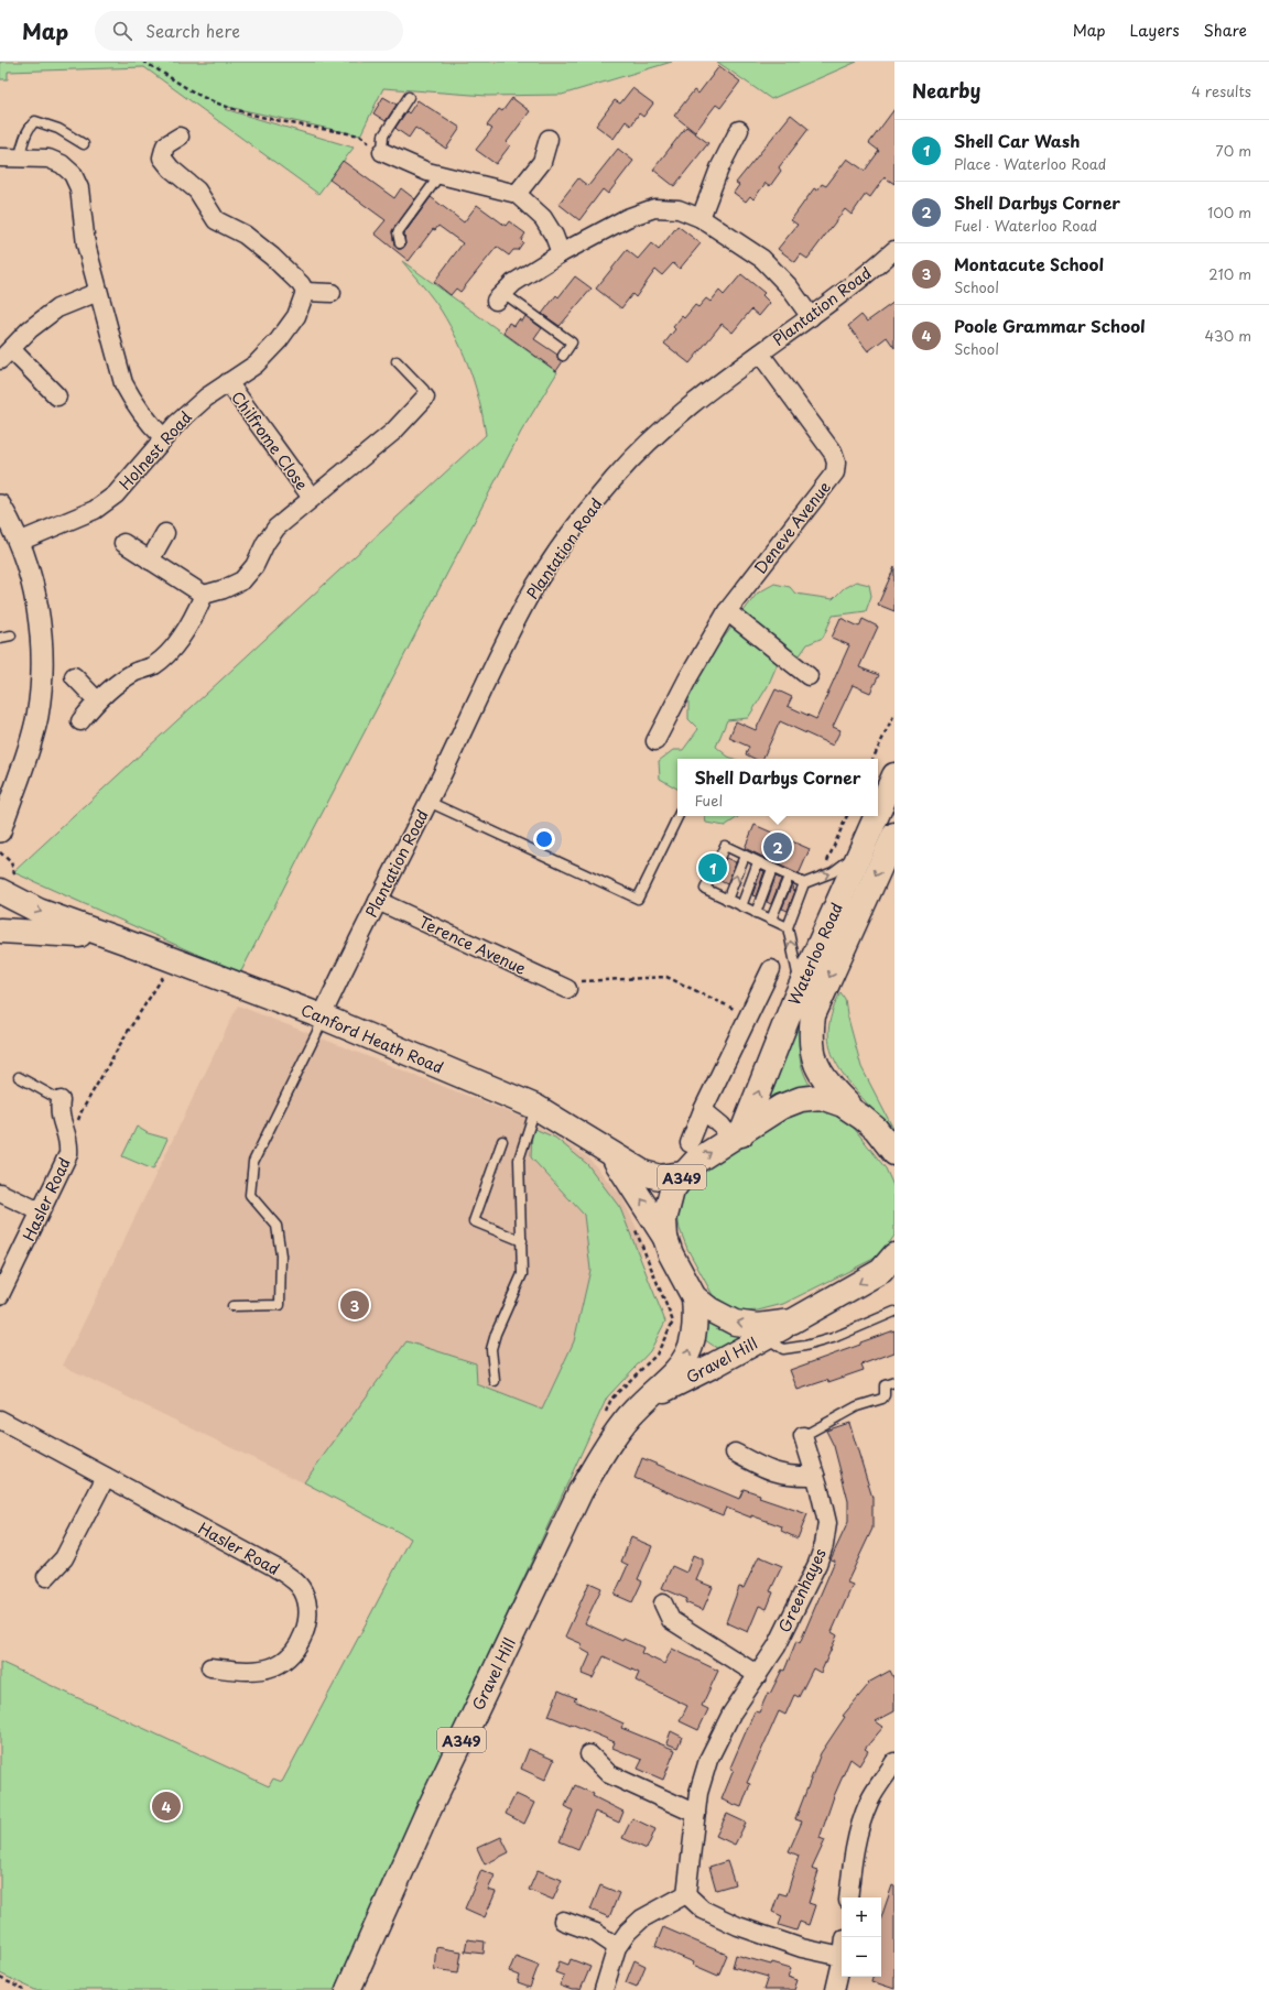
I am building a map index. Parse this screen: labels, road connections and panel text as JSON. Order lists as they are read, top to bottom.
{
  "streets": {
    "main road": [
      "Waterloo Road",
      "Canford Heath Road",
      "A349",
      "Gravel Hill"
    ],
    "street": [
      "Plantation Road",
      "Chilfrome Close",
      "Holnest Road",
      "Deneve Avenue",
      "Terence Avenue",
      "Hasler Road",
      "Greenhayes"
    ]
  },
  "crossings": [
    ["Plantation Road", "Deneve Avenue"],
    ["Plantation Road", "Terence Avenue"],
    ["Plantation Road", "Canford Heath Road"],
    ["Chilfrome Close", "Holnest Road"],
    ["Waterloo Road", "A349"],
    ["Canford Heath Road", "A349"],
    ["A349", "Gravel Hill"]
  ],
  "page": {
    "header": "Map",
    "search": "Search here",
    "nav": ["Map", "Layers", "Share"],
    "heading": ["Nearby", "4 results"],
    "list": [
      {
        "mark": "1",
        "name": "Shell Car Wash",
        "note": "Place · Waterloo Road",
        "value": "70 m"
      },
      {
        "mark": "2",
        "name": "Shell Darbys Corner",
        "note": "Fuel · Waterloo Road",
        "value": "100 m"
      },
      {
        "mark": "3",
        "name": "Montacute School",
        "note": "School",
        "value": "210 m"
      },
      {
        "mark": "4",
        "name": "Poole Grammar School",
        "note": "School",
        "value": "430 m"
      }
    ],
    "popup": ["Shell Darbys Corner", "Fuel"],
    "pins": [
      "2",
      "1",
      "3",
      "4"
    ],
    "map_buttons": ["+", "−"]
  }
}
